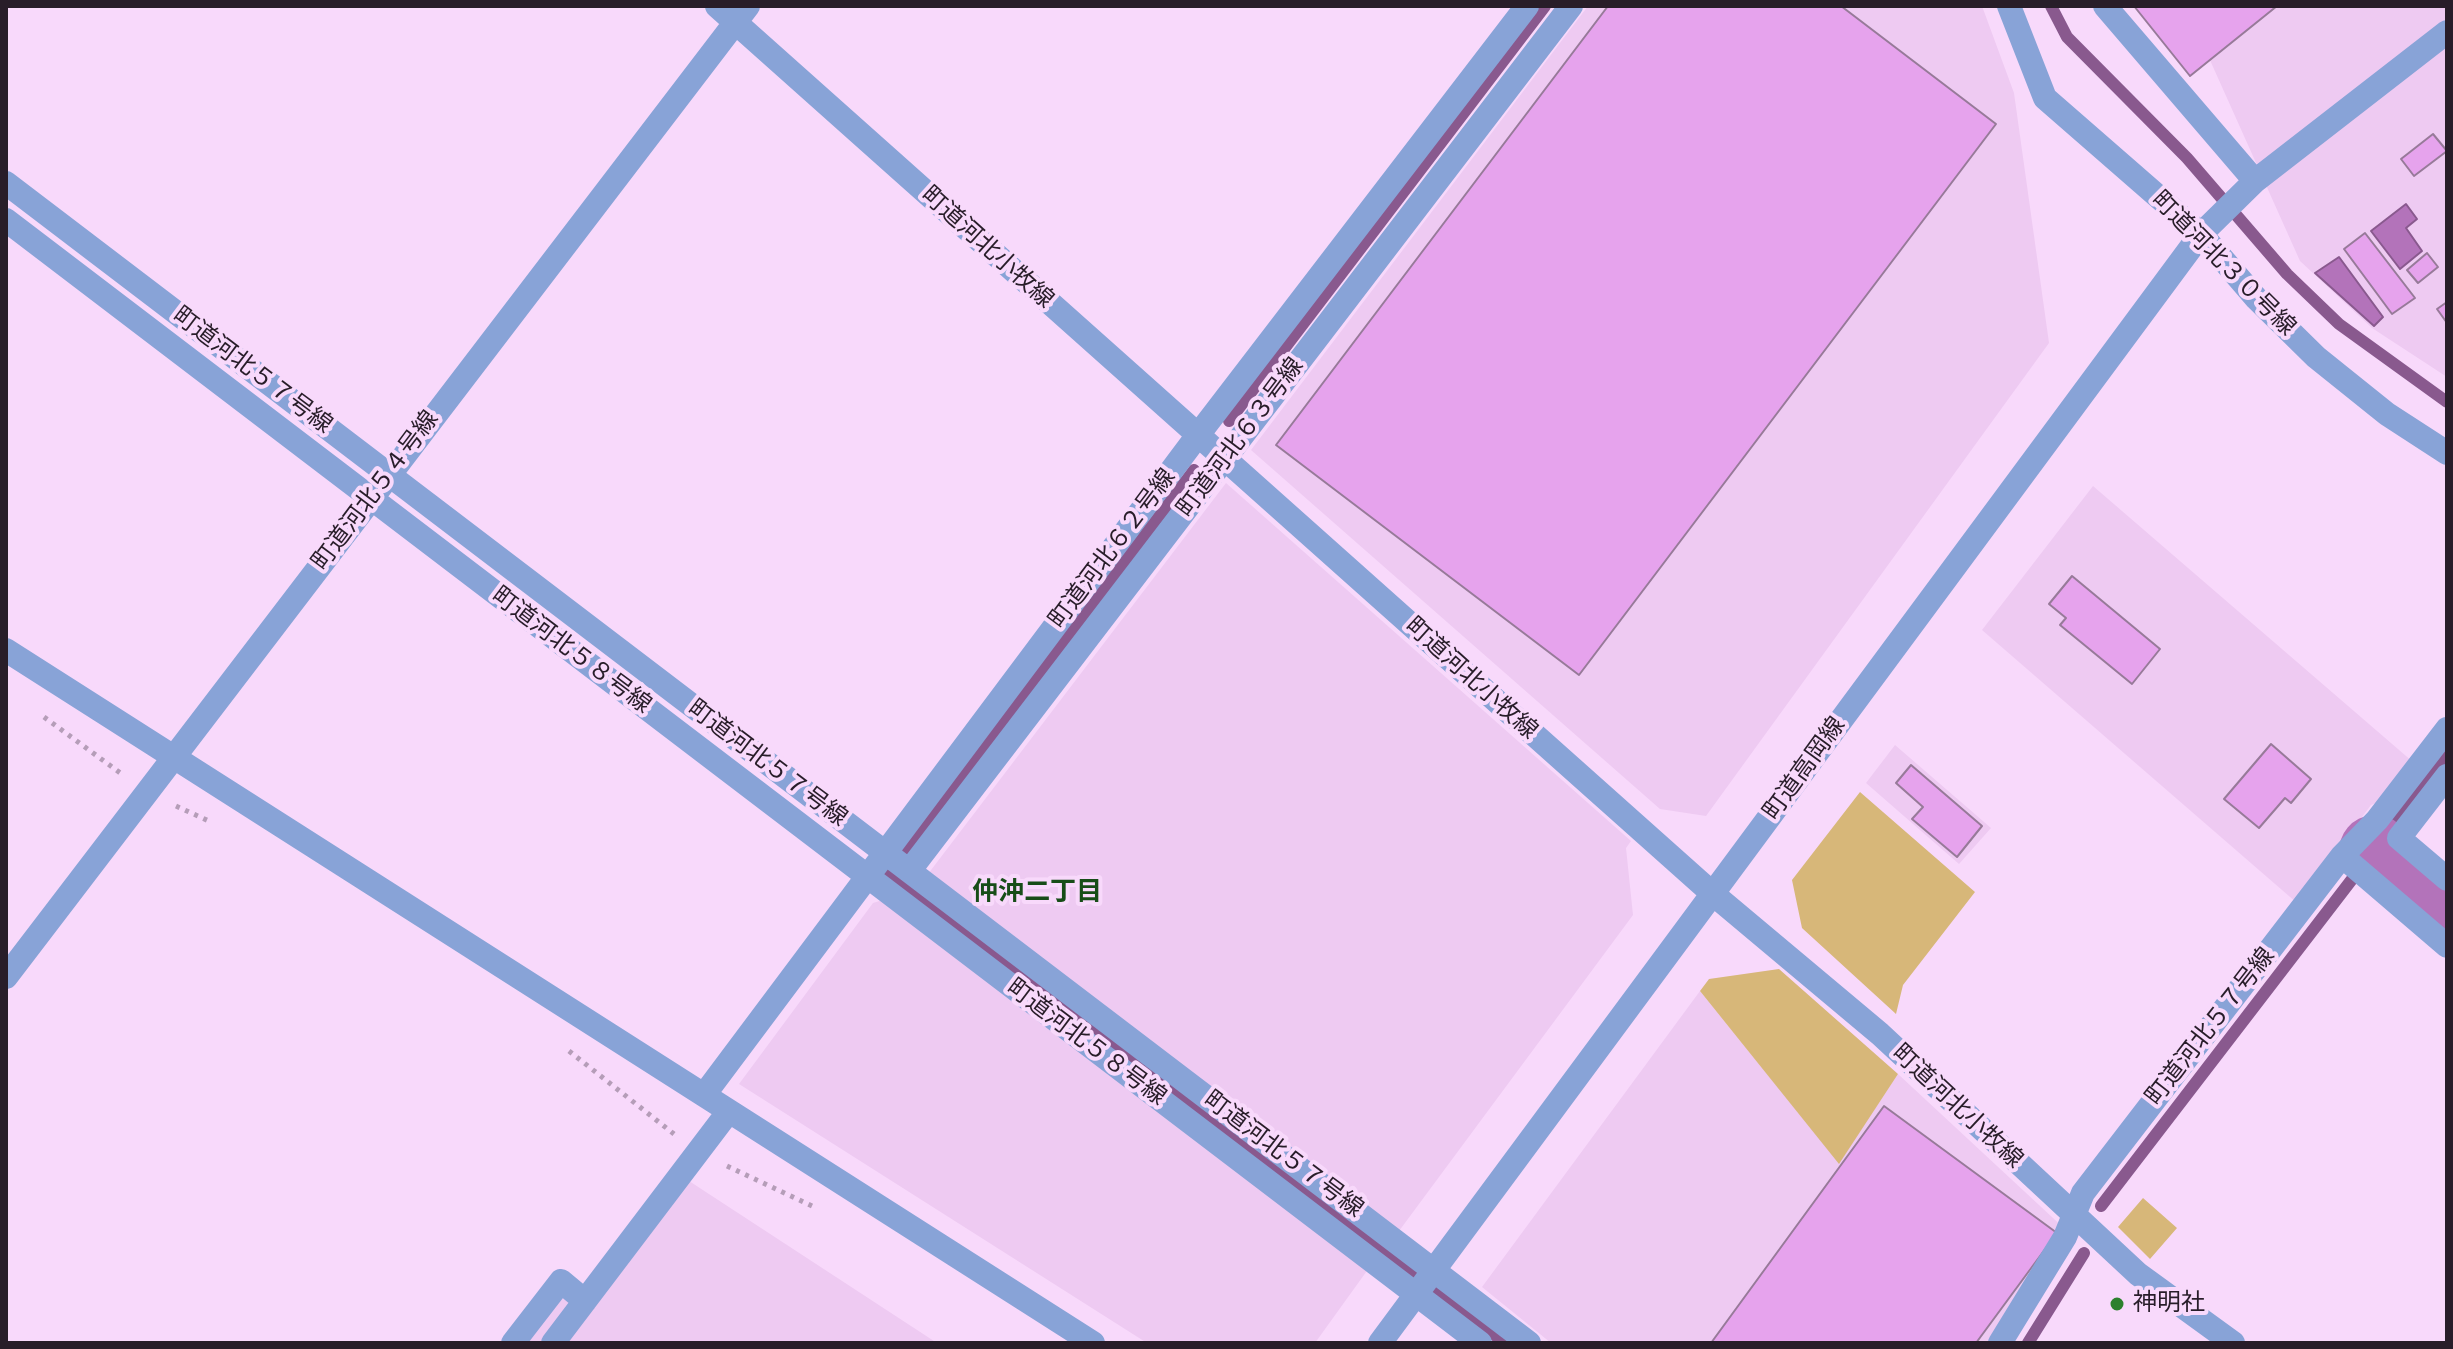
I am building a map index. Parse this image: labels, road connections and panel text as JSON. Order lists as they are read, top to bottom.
{
  "streets": {
    "street": [
      "町道河北小牧線",
      "町道河北３０号線",
      "町道河北５７号線",
      "町道河北６３号線",
      "町道河北５４号線",
      "町道河北６２号線",
      "町道河北５８号線",
      "町道高岡線"
    ]
  },
  "crossings": [
    ["町道河北小牧線", "町道河北５７号線"],
    ["町道河北小牧線", "町道河北６３号線"],
    ["町道河北小牧線", "町道河北５４号線"],
    ["町道河北小牧線", "町道河北６２号線"],
    ["町道河北小牧線", "町道高岡線"],
    ["町道河北３０号線", "町道高岡線"],
    ["町道河北５７号線", "町道河北６３号線"],
    ["町道河北５７号線", "町道河北５４号線"],
    ["町道河北５７号線", "町道河北６２号線"],
    ["町道河北５７号線", "町道高岡線"],
    ["町道河北５４号線", "町道河北５８号線"],
    ["町道河北６２号線", "町道河北５８号線"],
    ["町道河北５８号線", "町道高岡線"]
  ],
  "districts": ["仲沖二丁目"],
  "places": ["神明社"]
}
